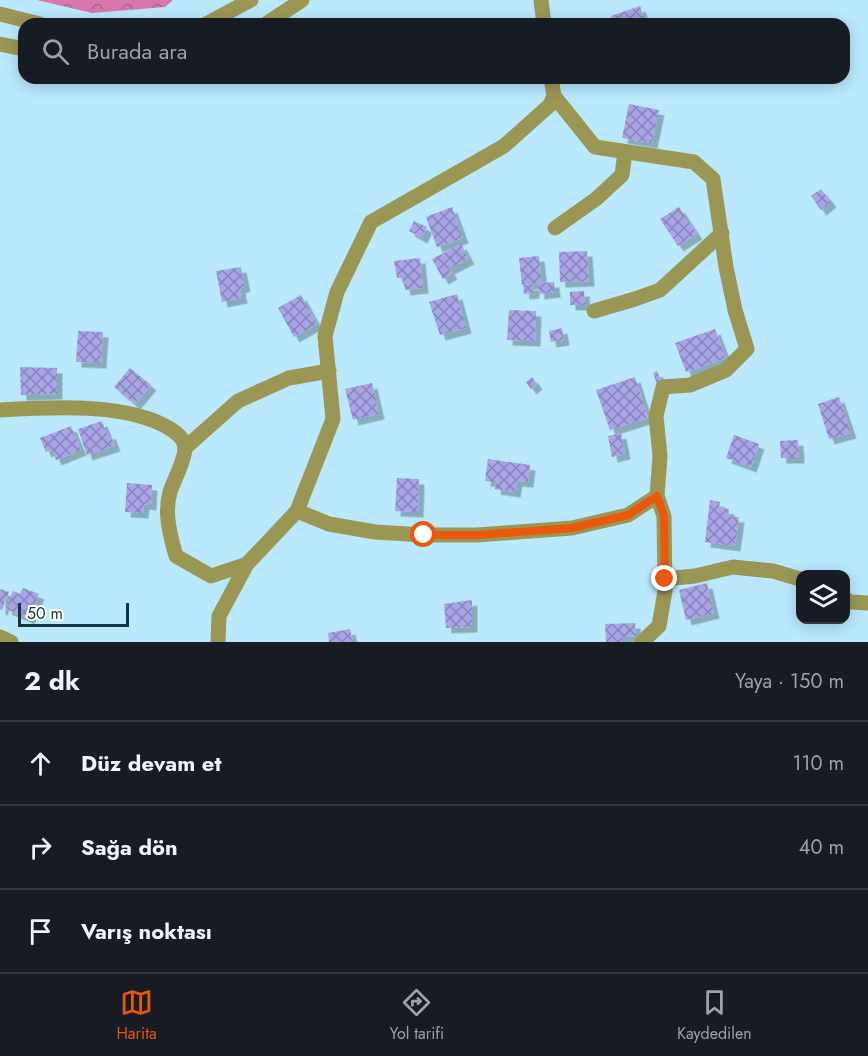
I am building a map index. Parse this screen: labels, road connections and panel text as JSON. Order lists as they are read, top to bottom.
{
  "scale_bar": "50 m",
  "page": {
    "search": "Burada ara",
    "scale": "50 m",
    "heading": ["2 dk", "Yaya · 150 m"],
    "list": [
      ["Düz devam et", "110 m"],
      ["Sağa dön", "40 m"],
      "Varış noktası"
    ],
    "nav": ["Harita", "Yol tarifi", "Kaydedilen"]
  }
}
